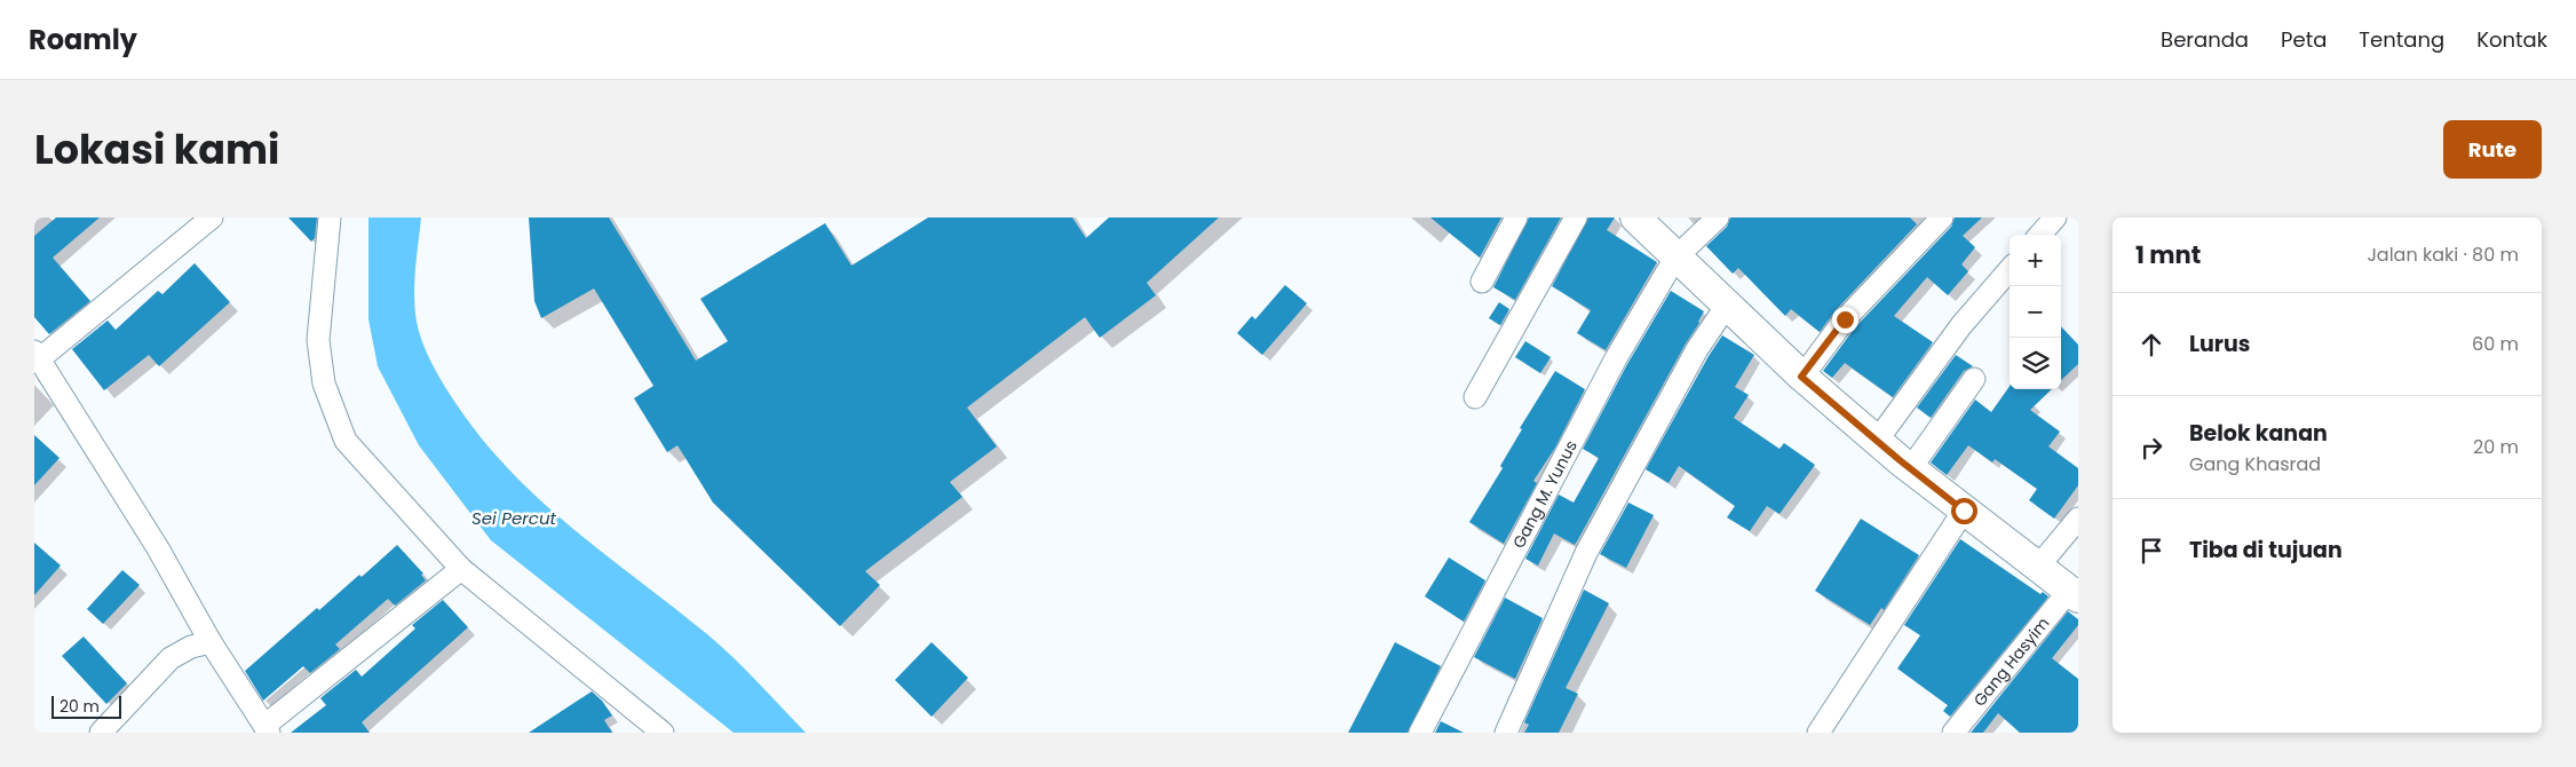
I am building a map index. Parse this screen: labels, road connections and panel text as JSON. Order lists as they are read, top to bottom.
{
  "streets": {
    "street": ["Gang M. Yunus", "Gang Hasyim"]
  },
  "water": ["Sei Percut"],
  "scale_bar": "20 m",
  "page": {
    "header": "Roamly",
    "nav": [
      "Beranda",
      "Peta",
      "Tentang",
      "Kontak"
    ],
    "title": "Lokasi kami",
    "buttons": "Rute",
    "heading": ["1 mnt", "Jalan kaki · 80 m"],
    "map_buttons": ["+", "−"],
    "list": [
      ["Lurus", "60 m"],
      ["Belok kanan", "Gang Khasrad", "20 m"],
      "Tiba di tujuan"
    ],
    "scale": "20 m"
  }
}
